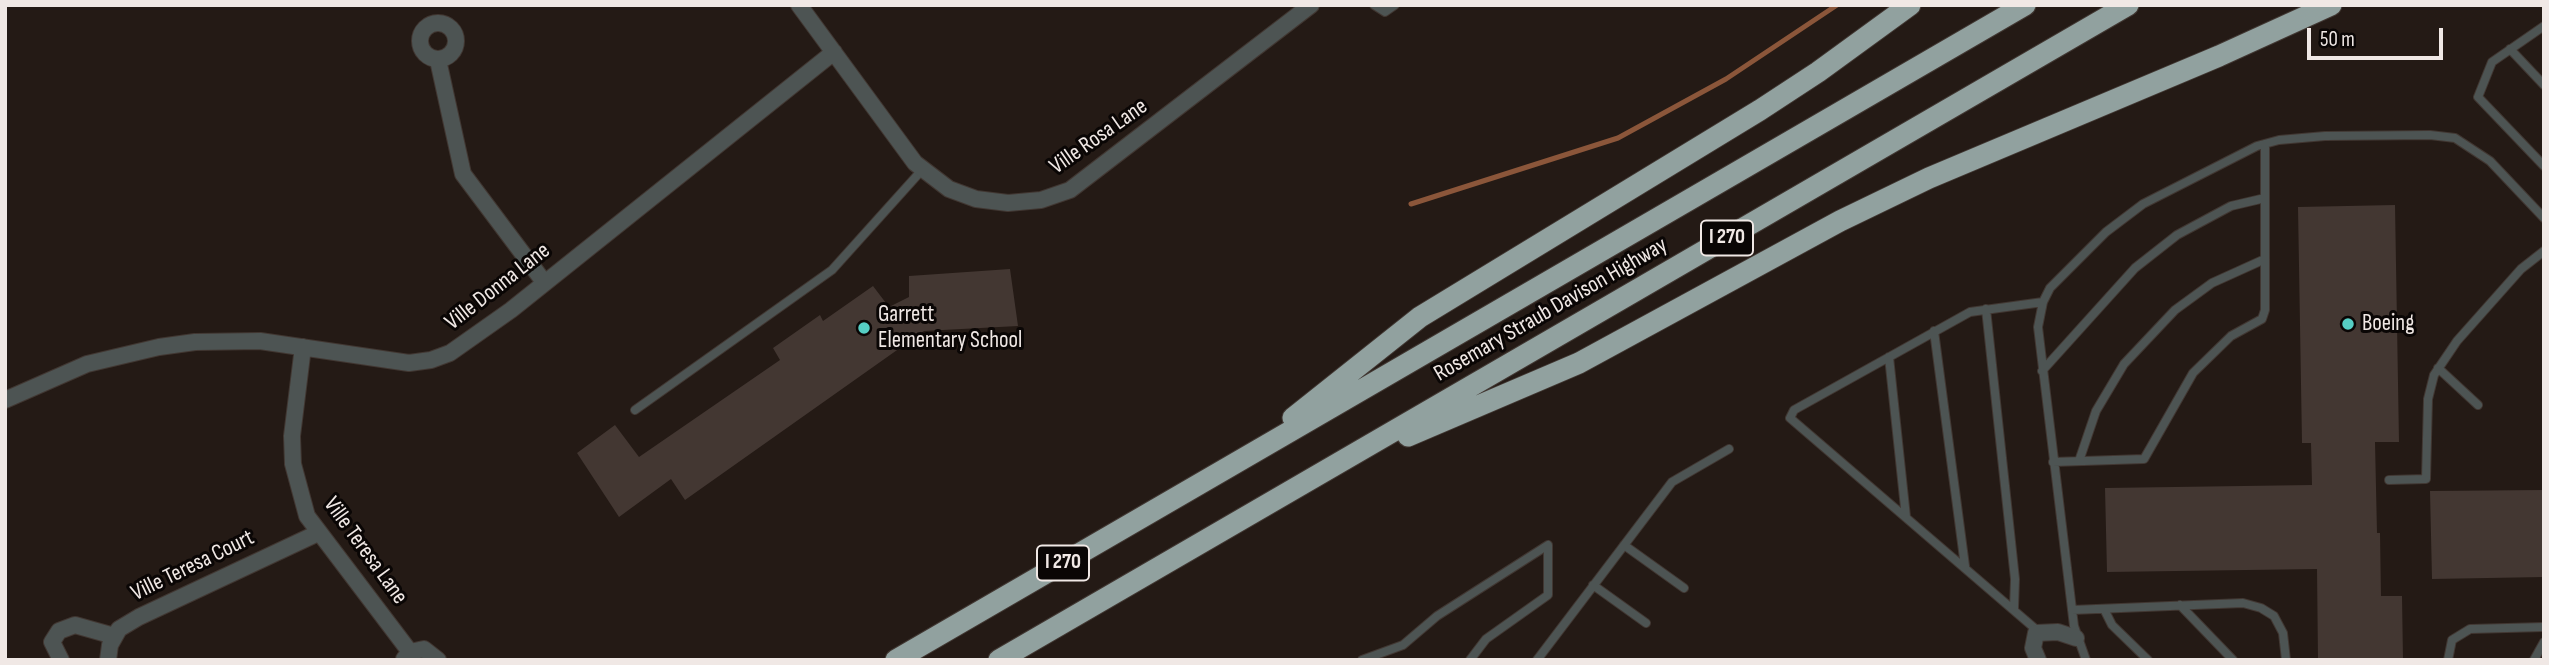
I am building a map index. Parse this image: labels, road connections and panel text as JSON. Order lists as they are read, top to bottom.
{
  "streets": {
    "highway": ["I 270", "Rosemary Straub Davison Highway"],
    "street": [
      "Ville Rosa Lane",
      "Ville Donna Lane",
      "Ville Teresa Lane",
      "Ville Teresa Court"
    ]
  },
  "crossings": [
    ["Ville Rosa Lane", "Ville Donna Lane"],
    ["Ville Donna Lane", "Ville Teresa Lane"],
    ["Ville Teresa Lane", "Ville Teresa Court"]
  ],
  "places": ["Boeing", "Garrett Elementary School"],
  "scale_bar": "50 m"
}
